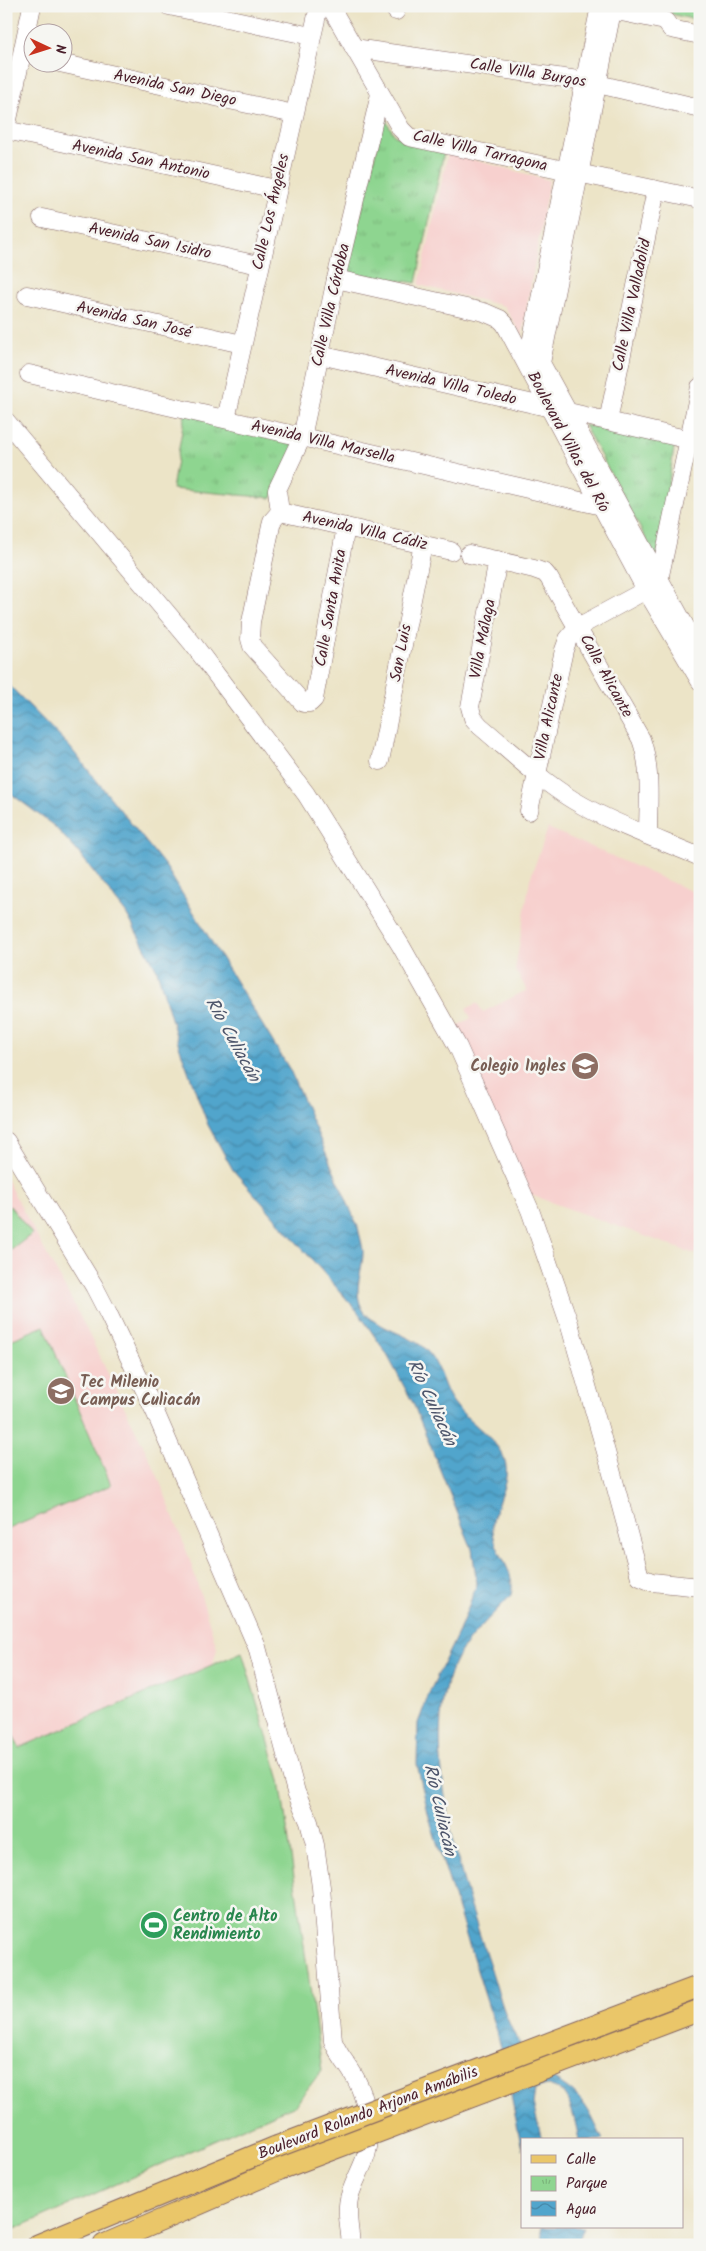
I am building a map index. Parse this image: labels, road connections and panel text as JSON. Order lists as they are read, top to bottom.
{
  "streets": {
    "main road": ["Boulevard Rolando Arjona Amábilis"],
    "street": [
      "Calle Villa Burgos",
      "Avenida San Diego",
      "Calle Villa Tarragona",
      "Avenida San Antonio",
      "Calle Los Ángeles",
      "Avenida San Isidro",
      "Calle Villa Córdoba",
      "Calle Villa Valladolid",
      "Avenida San José",
      "Avenida Villa Toledo",
      "Avenida Villa Marsella",
      "Boulevard Villas del Río",
      "Avenida Villa Cádiz",
      "Calle Santa Anita",
      "Villa Málaga",
      "San Luis",
      "Calle Alicante",
      "Villa Alicante"
    ]
  },
  "crossings": [
    ["Calle Villa Burgos", "Calle Villa Tarragona"],
    ["Calle Villa Burgos", "Boulevard Villas del Río"],
    ["Avenida San Diego", "Calle Los Ángeles"],
    ["Calle Villa Tarragona", "Calle Villa Córdoba"],
    ["Calle Villa Tarragona", "Calle Villa Valladolid"],
    ["Calle Villa Tarragona", "Boulevard Villas del Río"],
    ["Avenida San Antonio", "Calle Los Ángeles"],
    ["Calle Los Ángeles", "Avenida San Isidro"],
    ["Calle Los Ángeles", "Avenida San José"],
    ["Calle Los Ángeles", "Avenida Villa Marsella"],
    ["Calle Villa Córdoba", "Avenida Villa Toledo"],
    ["Calle Villa Córdoba", "Avenida Villa Marsella"],
    ["Calle Villa Córdoba", "Avenida Villa Cádiz"],
    ["Calle Villa Córdoba", "Calle Santa Anita"],
    ["Calle Villa Valladolid", "Avenida Villa Toledo"],
    ["Avenida Villa Toledo", "Boulevard Villas del Río"],
    ["Avenida Villa Marsella", "Boulevard Villas del Río"],
    ["Avenida Villa Cádiz", "Calle Santa Anita"],
    ["Avenida Villa Cádiz", "San Luis"],
    ["Villa Málaga", "Calle Alicante"],
    ["Villa Málaga", "Villa Alicante"],
    ["Calle Alicante", "Villa Alicante"]
  ],
  "water": ["Río Culiacán"],
  "places": {
    "school or university": ["Colegio Ingles", "Tec Milenio Campus Culiacán"],
    "sports": ["Centro de Alto Rendimiento"]
  },
  "legend": ["Calle", "Parque", "Agua"],
  "north": "right"
}
